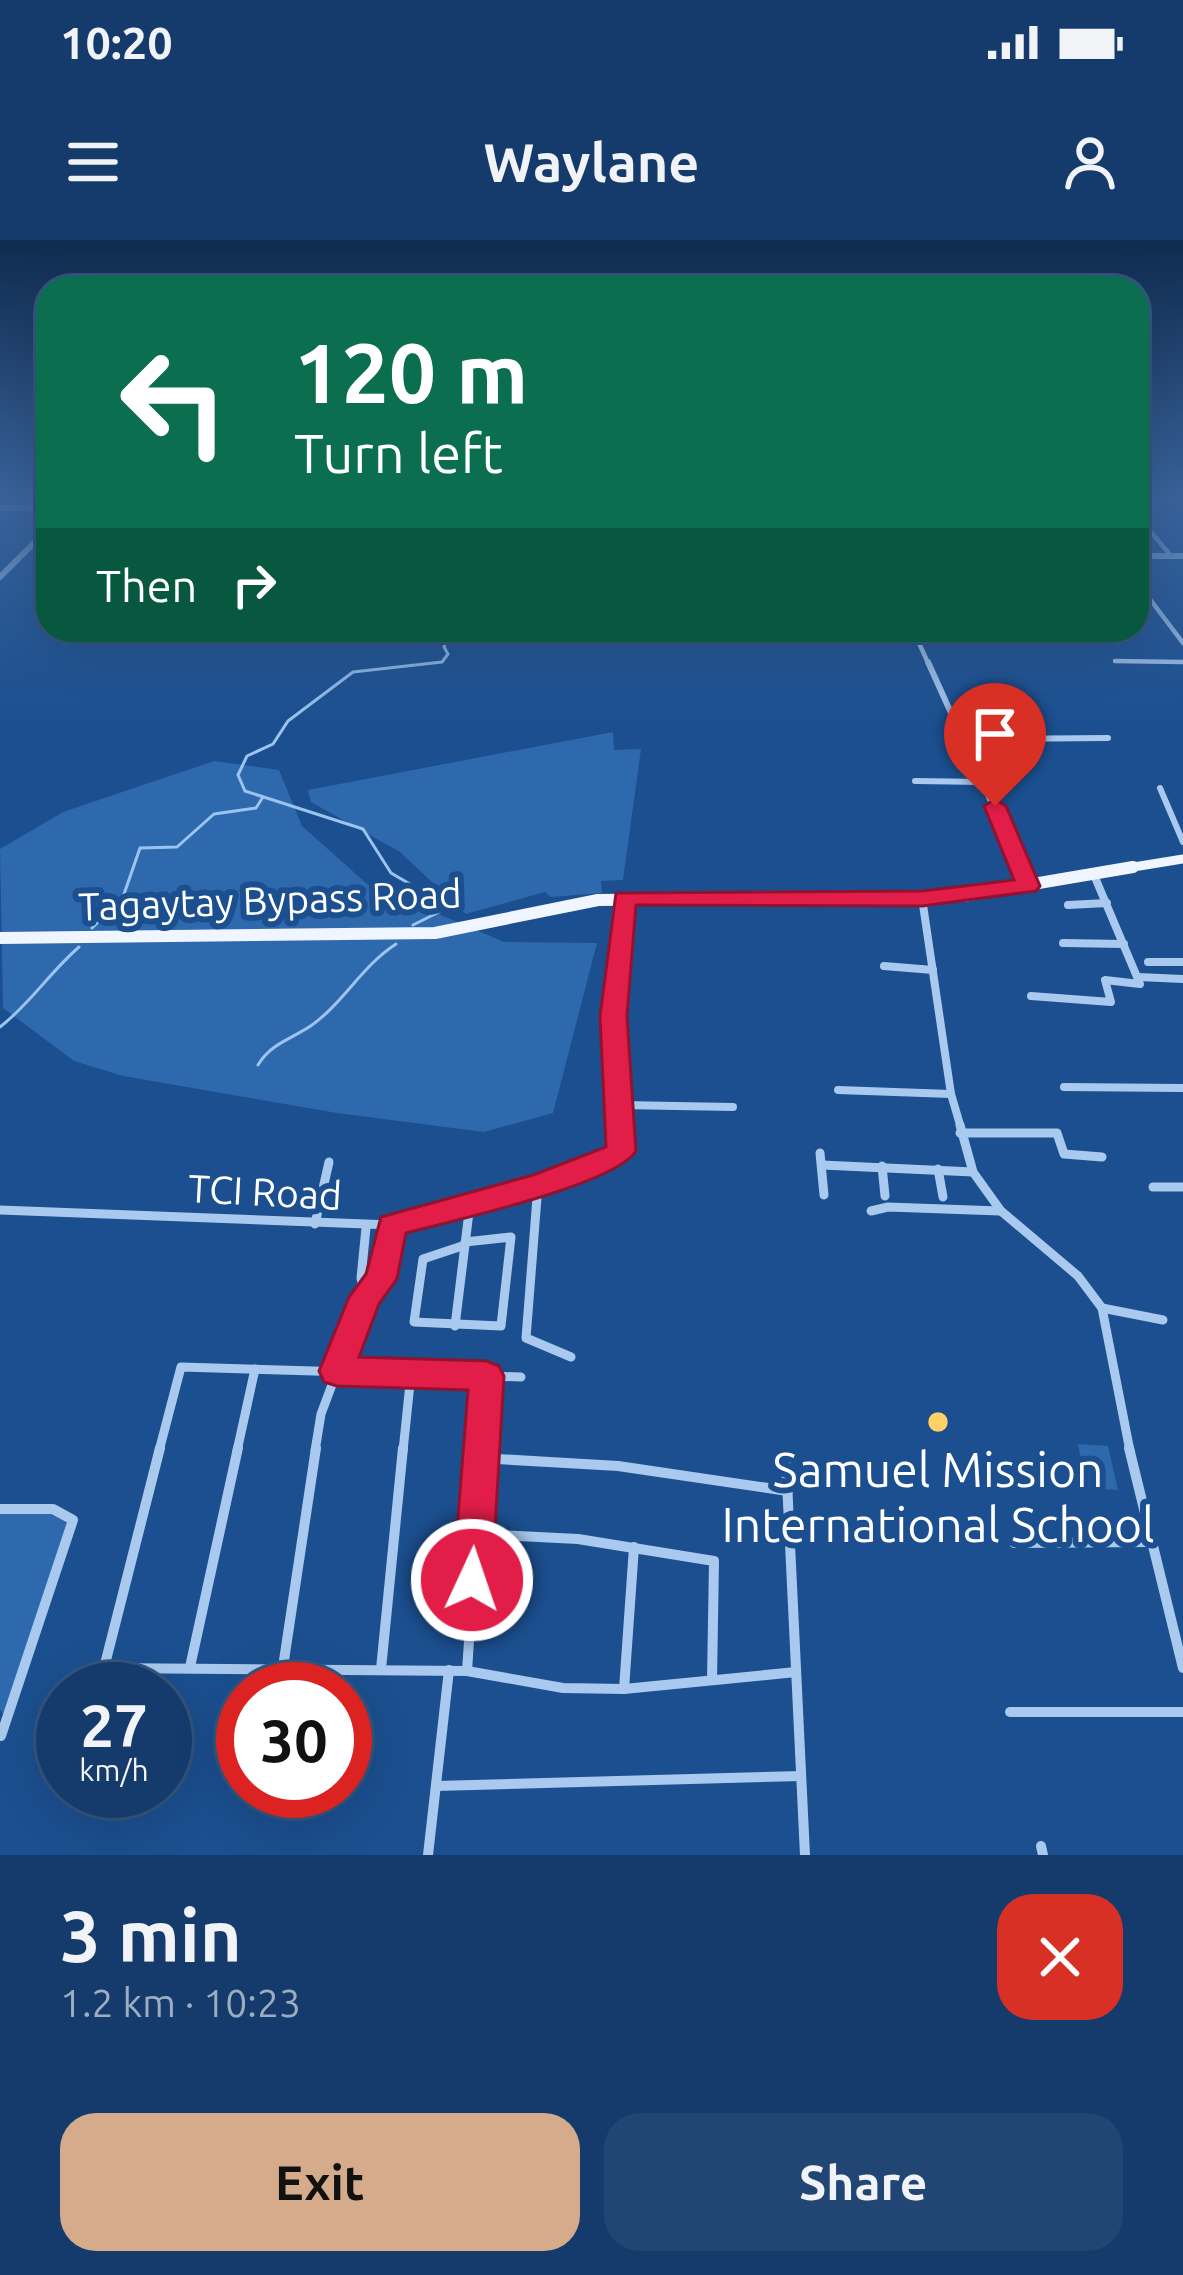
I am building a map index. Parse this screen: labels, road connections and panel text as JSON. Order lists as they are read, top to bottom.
{
  "streets": {
    "main road": ["Tagaytay Bypass Road"],
    "street": ["TCI Road"]
  },
  "crossings": [
    ["Tagaytay Bypass Road", "TCI Road"]
  ],
  "places": ["Samuel Mission International School"],
  "page": {
    "status": "10:20",
    "header": "Waylane",
    "turn": ["120 m", "Turn left"],
    "then": "Then",
    "speed": "27 km/h",
    "limit": "30",
    "heading": ["3 min", "1.2 km · 10:23"],
    "buttons": ["Exit", "Share"]
  }
}
